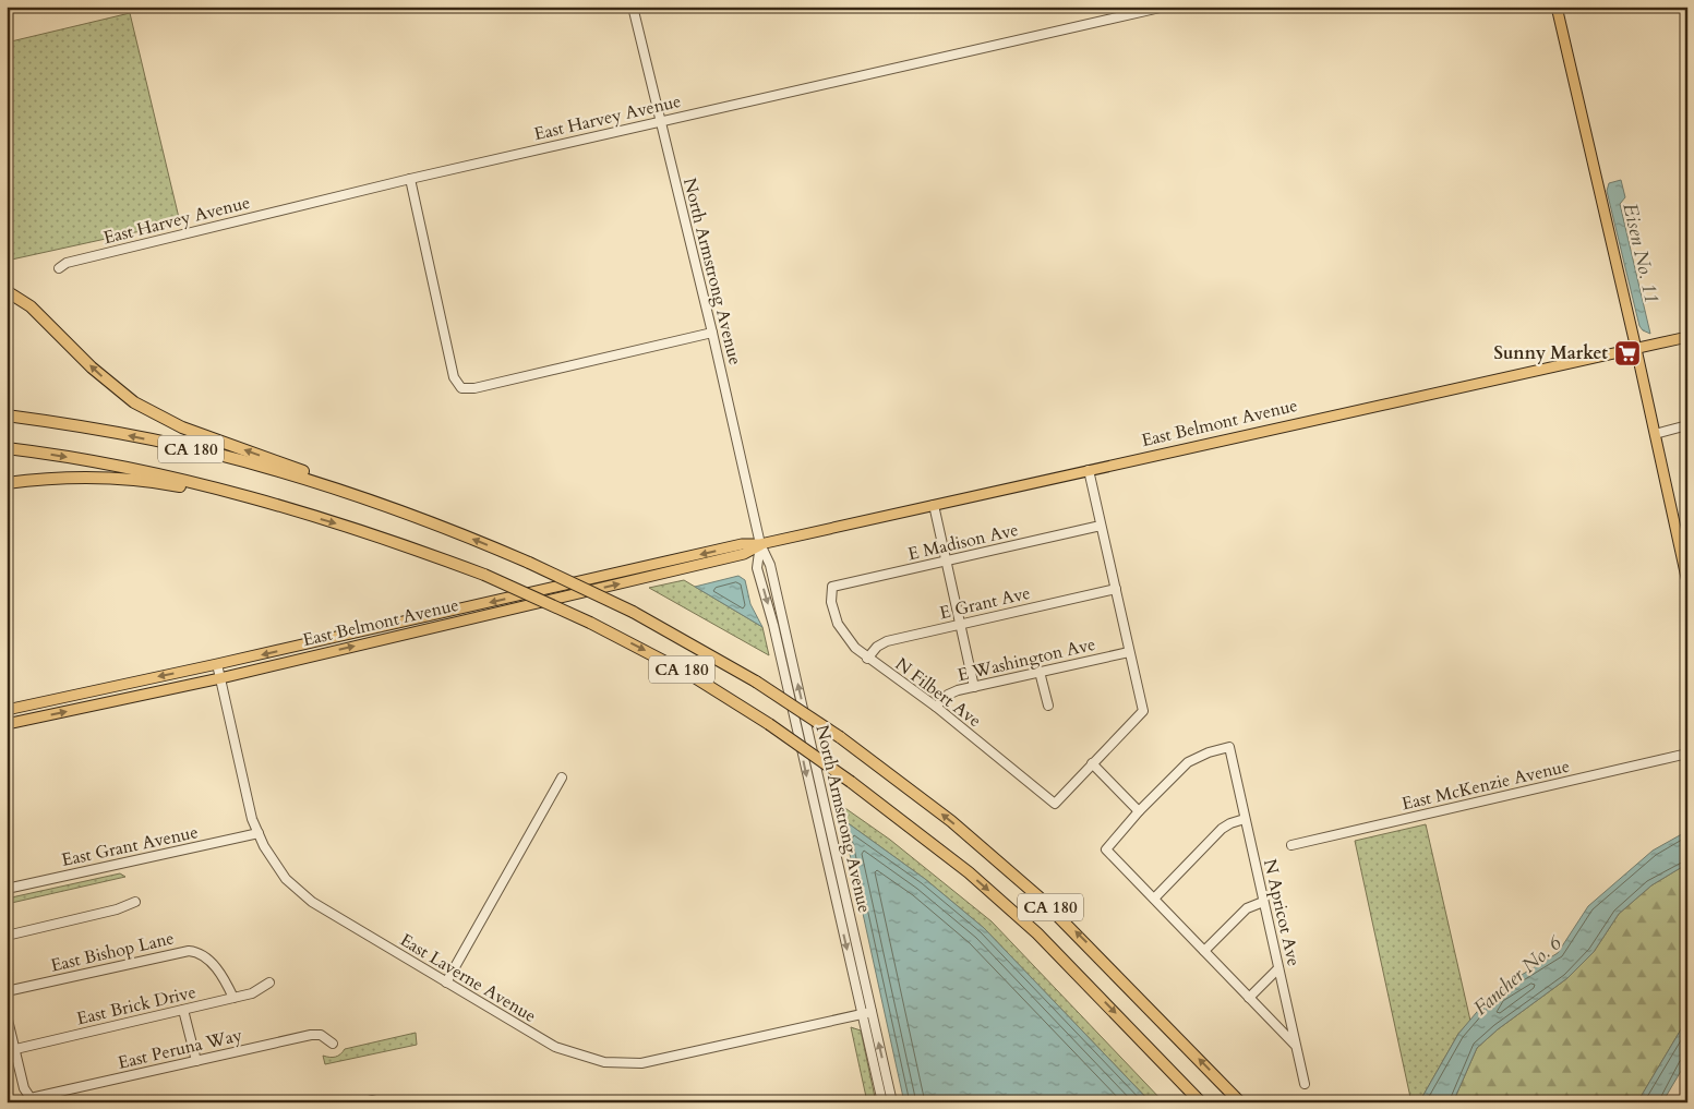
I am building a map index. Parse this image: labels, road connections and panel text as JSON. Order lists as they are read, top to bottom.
{
  "streets": {
    "highway": ["CA 180"],
    "main road": ["East Belmont Avenue"],
    "street": [
      "East Harvey Avenue",
      "North Armstrong Avenue",
      "E Madison Ave",
      "E Grant Ave",
      "E Washington Ave",
      "N Filbert Ave",
      "East McKenzie Avenue",
      "East Grant Avenue",
      "N Apricot Ave",
      "East Bishop Lane",
      "East Laverne Avenue",
      "East Brick Drive",
      "East Peruna Way"
    ]
  },
  "crossings": [
    ["East Harvey Avenue", "North Armstrong Avenue"],
    ["North Armstrong Avenue", "East Belmont Avenue"],
    ["North Armstrong Avenue", "East Laverne Avenue"],
    ["East Belmont Avenue", "East Laverne Avenue"],
    ["E Madison Ave", "N Filbert Ave"],
    ["E Grant Ave", "N Filbert Ave"],
    ["E Washington Ave", "N Filbert Ave"],
    ["East Grant Avenue", "East Laverne Avenue"],
    ["East Bishop Lane", "East Brick Drive"],
    ["East Brick Drive", "East Peruna Way"]
  ],
  "water": ["Eisen No. 11", "Fancher No. 6"],
  "places": {
    "supermarket": ["Sunny Market"]
  }
}
